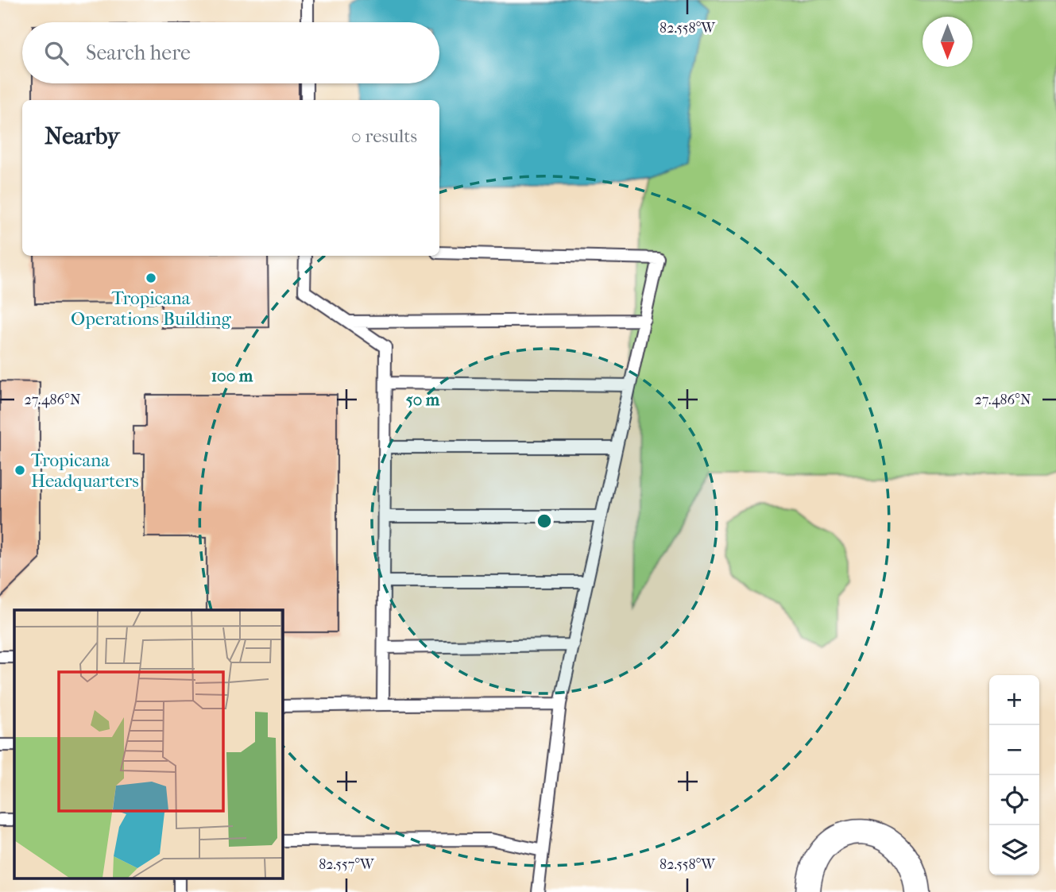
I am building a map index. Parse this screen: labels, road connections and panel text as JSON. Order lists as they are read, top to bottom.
{
  "places": ["Tropicana Operations Building", "Tropicana Headquarters"],
  "north": "bottom",
  "page": {
    "search": "Search here",
    "heading": ["Nearby", "0 results"],
    "map_buttons": ["+", "−"]
  },
  "coordinates": ["82.558°W", "27.486°N", "82.557°W"],
  "rings": ["100 m", "50 m"]
}
